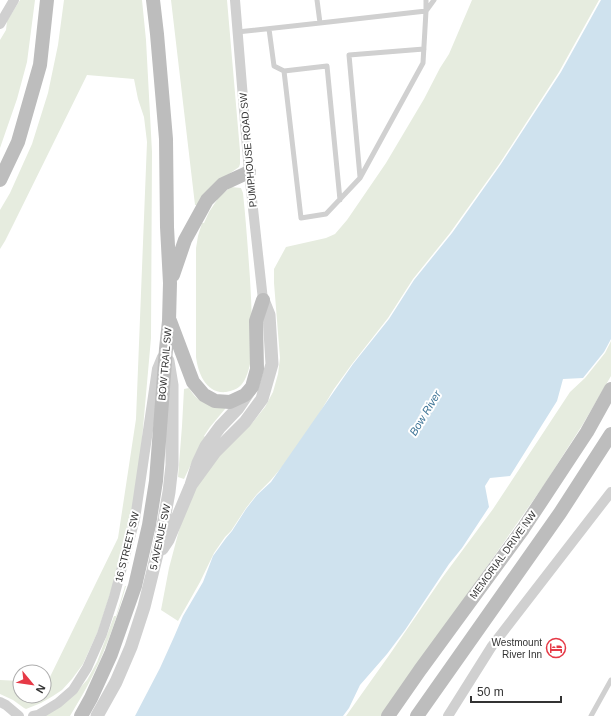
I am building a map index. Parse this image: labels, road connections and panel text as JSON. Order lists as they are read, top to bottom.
{
  "streets": {
    "main road": ["BOW TRAIL SW", "MEMORIAL DRIVE NW"],
    "street": ["PUMPHOUSE ROAD SW", "5 AVENUE SW", "16 STREET SW"]
  },
  "crossings": [
    ["BOW TRAIL SW", "5 AVENUE SW"],
    ["BOW TRAIL SW", "16 STREET SW"],
    ["5 AVENUE SW", "16 STREET SW"]
  ],
  "water": ["Bow River"],
  "places": {
    "hotel": ["Westmount River Inn"]
  },
  "scale_bar": "50 m",
  "north": "bottom right"
}
